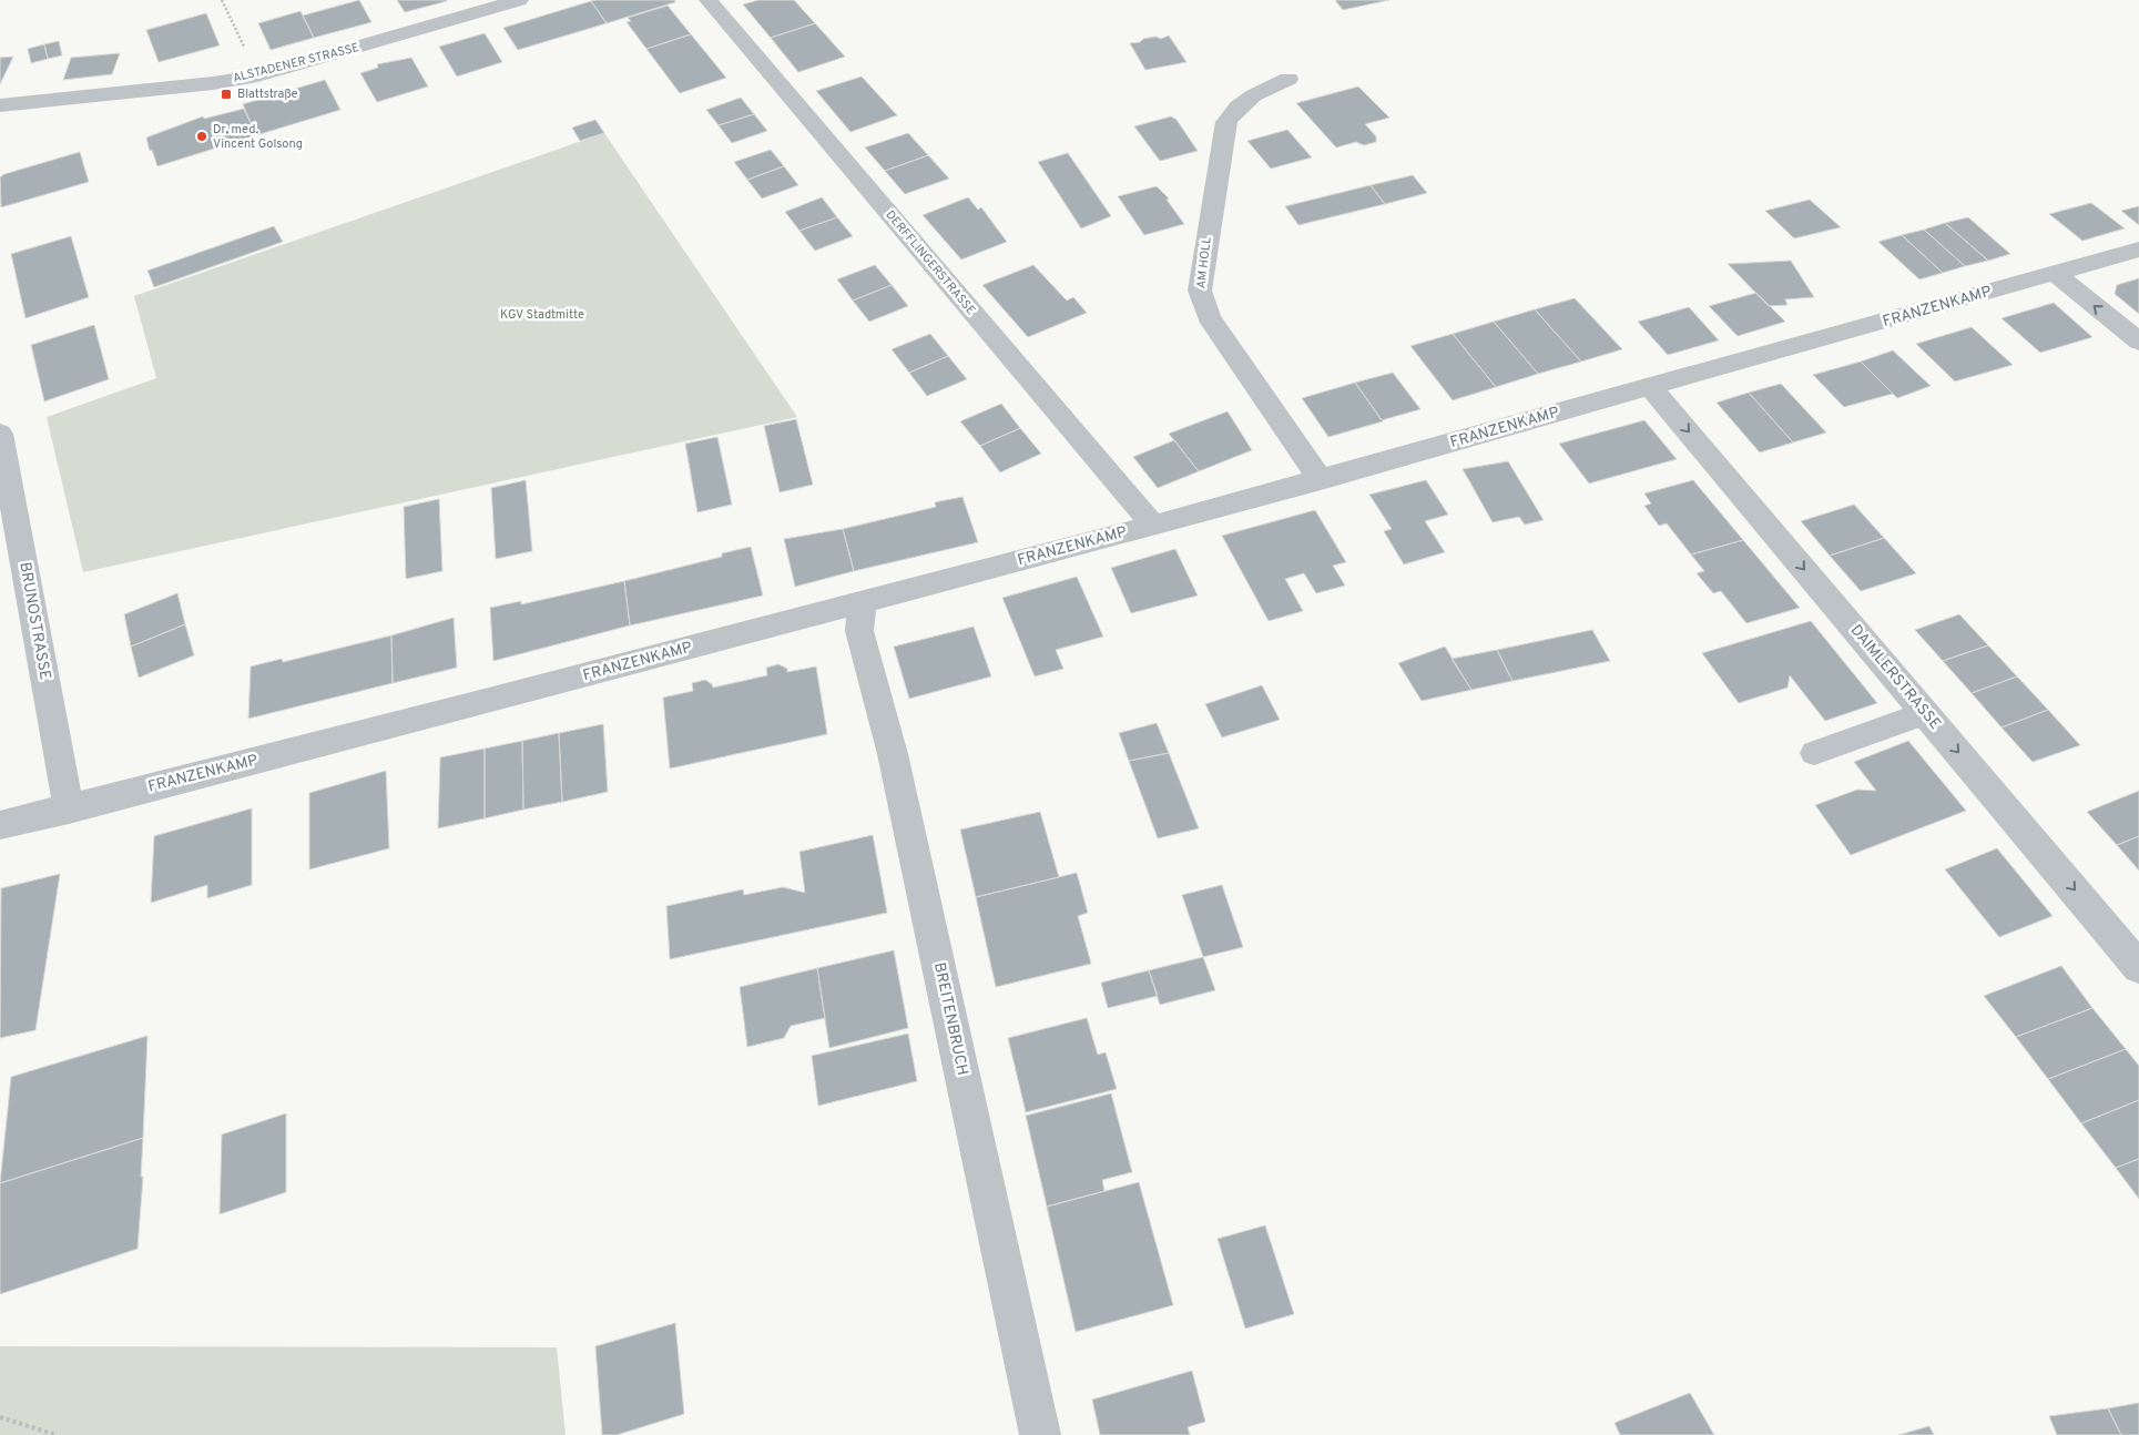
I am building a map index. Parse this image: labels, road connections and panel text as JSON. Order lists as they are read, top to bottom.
{
  "streets": {
    "street": [
      "ALSTADENER STRASSE",
      "DERFFLINGERSTRASSE",
      "AM HOLL",
      "FRANZENKAMP",
      "BRUNOSTRASSE",
      "DAIMLERSTRASSE",
      "BREITENBRUCH"
    ]
  },
  "crossings": [
    ["DERFFLINGERSTRASSE", "FRANZENKAMP"],
    ["AM HOLL", "FRANZENKAMP"],
    ["FRANZENKAMP", "BRUNOSTRASSE"],
    ["FRANZENKAMP", "DAIMLERSTRASSE"],
    ["FRANZENKAMP", "BREITENBRUCH"]
  ],
  "one_way": ["DAIMLERSTRASSE"],
  "parks": ["KGV Stadtmitte"],
  "places": {
    "transit": ["Blattstraße"],
    "other": ["Dr. med. Vincent Golsong"]
  }
}
